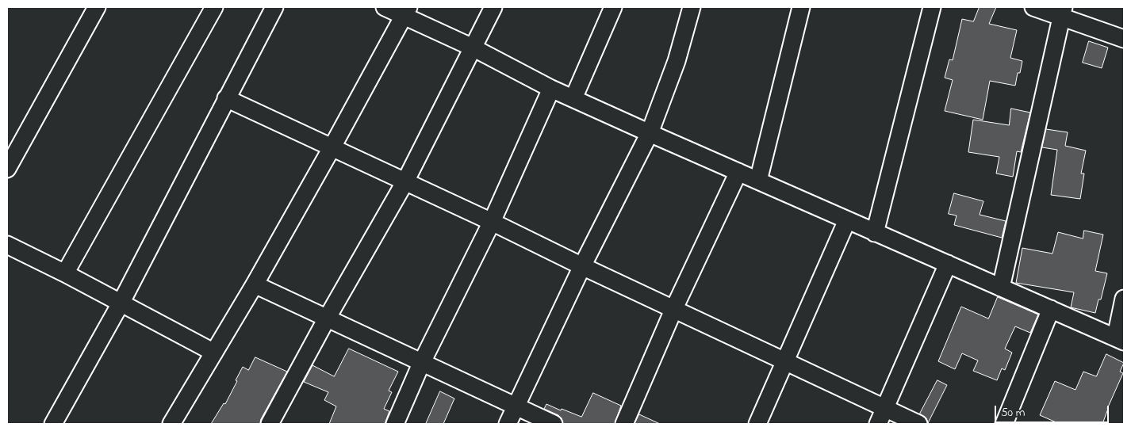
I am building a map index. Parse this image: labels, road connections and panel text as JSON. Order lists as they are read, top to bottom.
{
  "scale_bar": "50 m"
}
